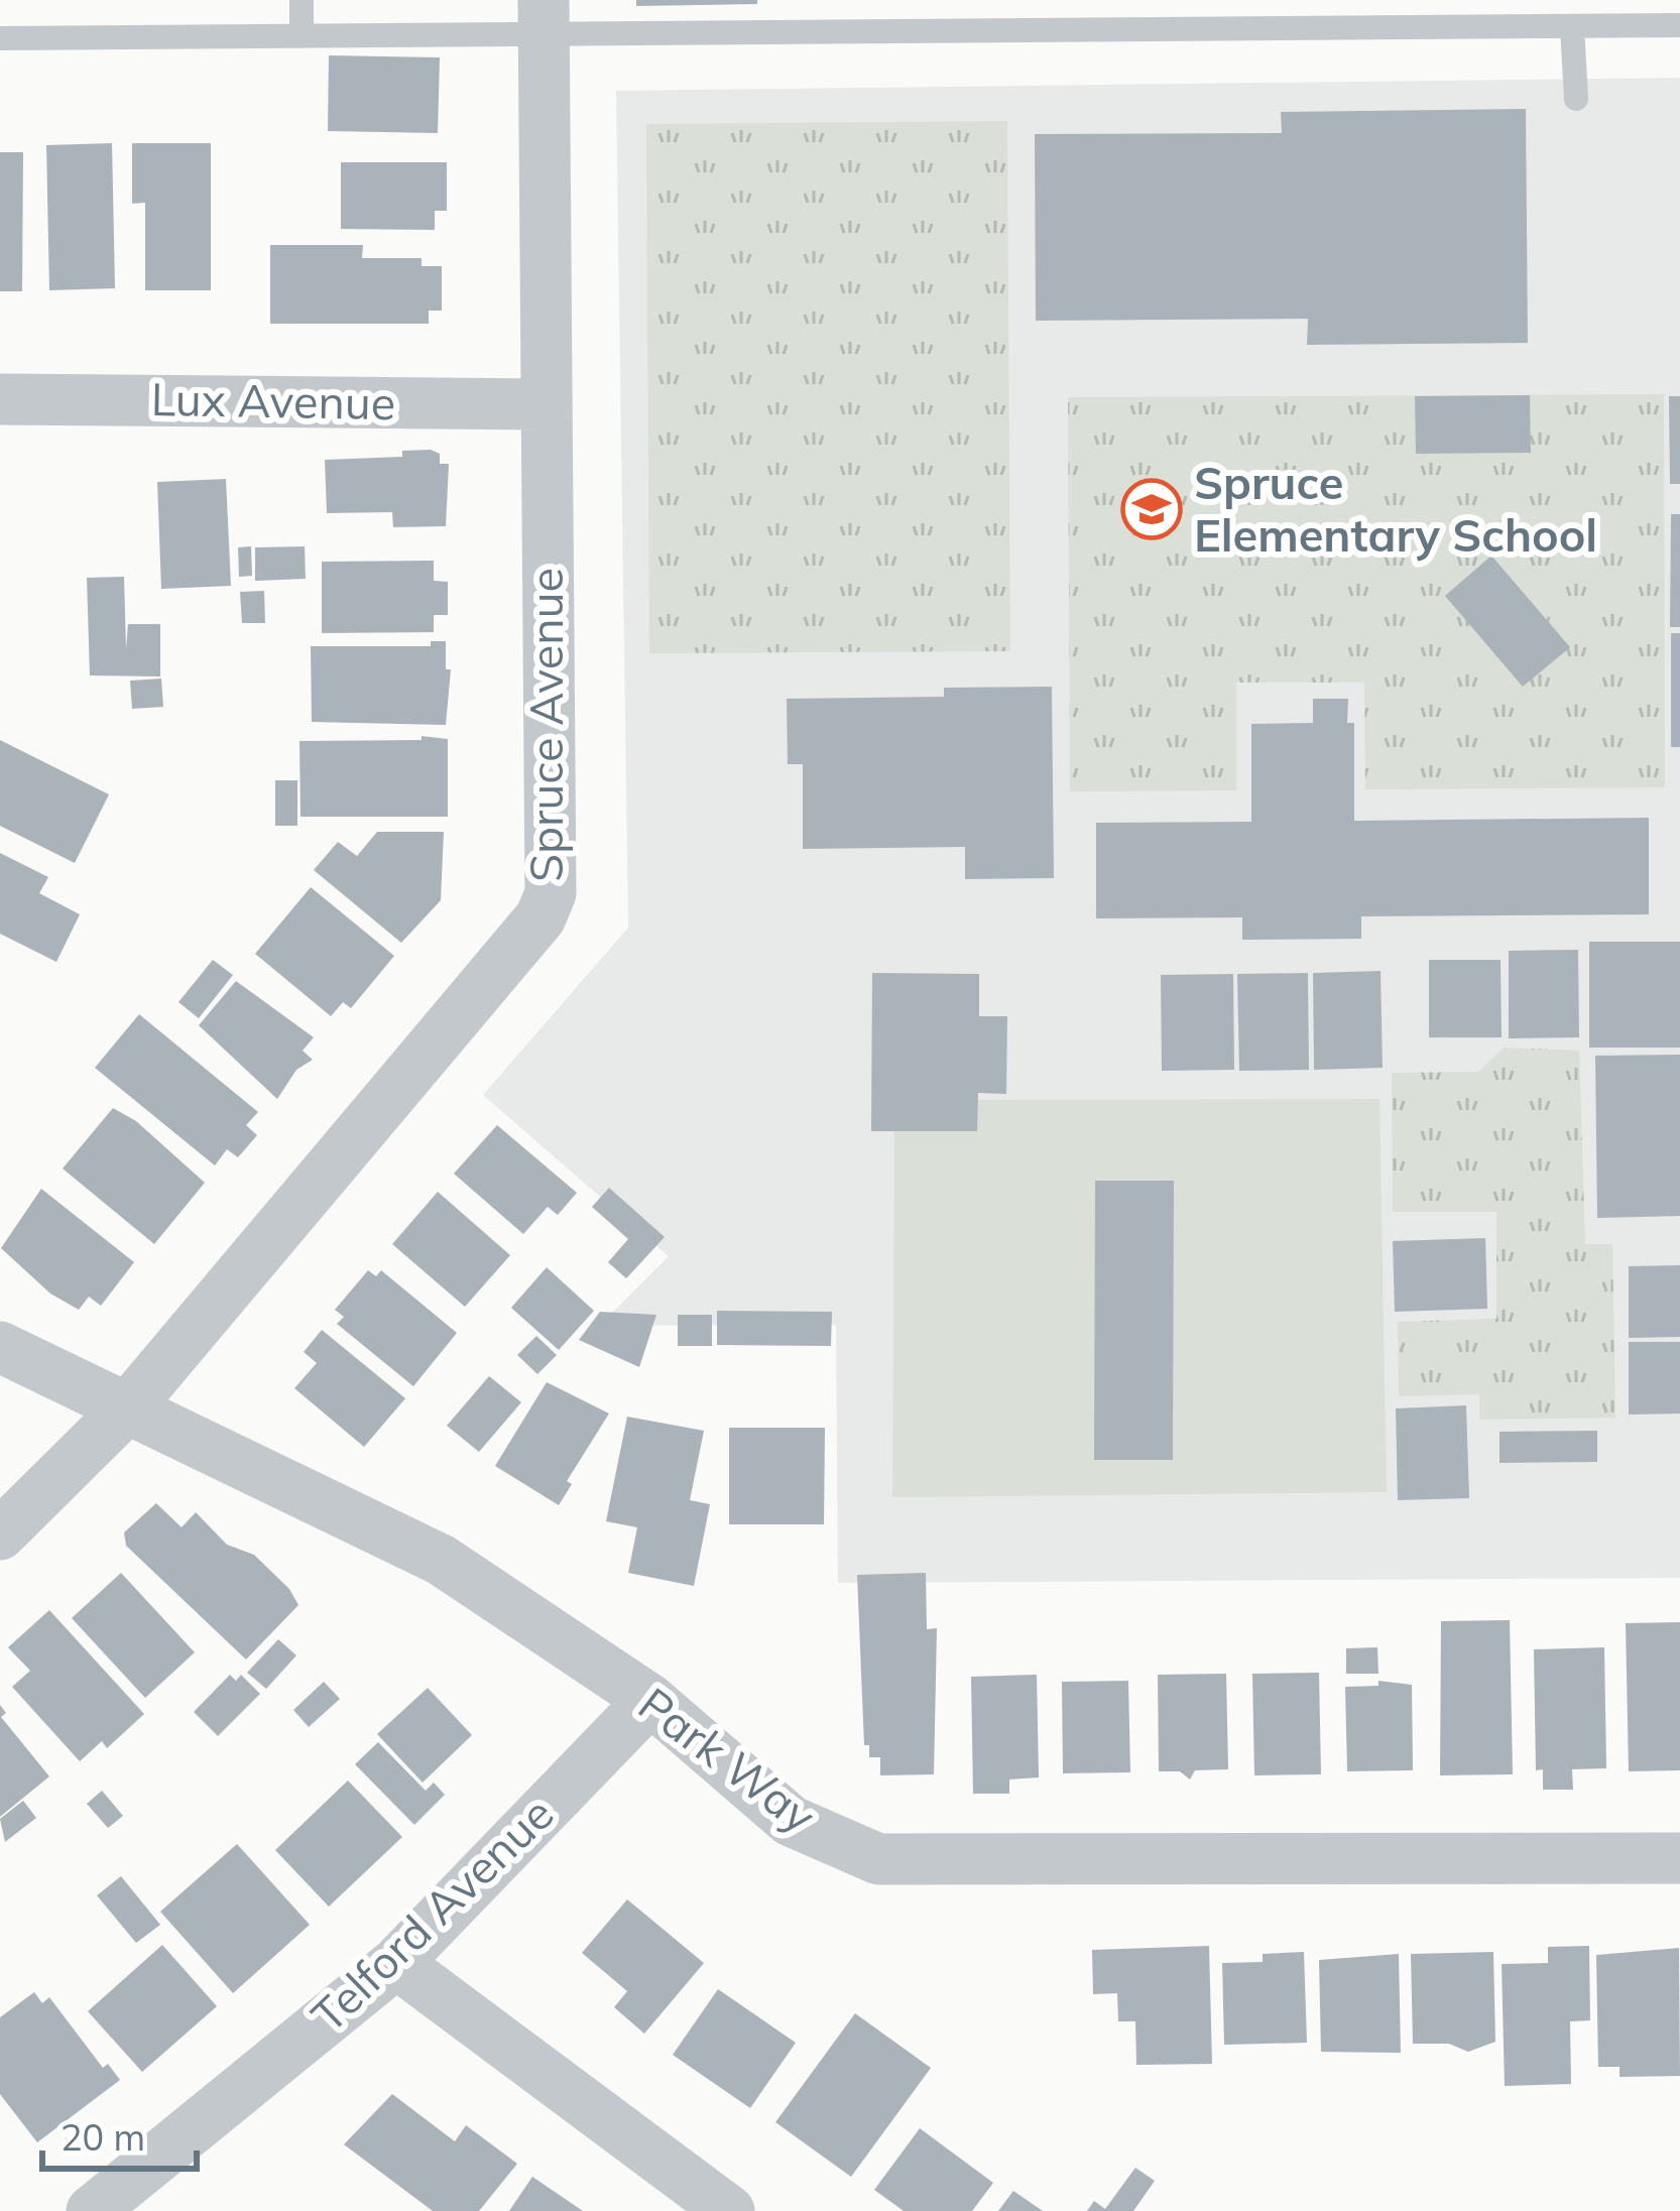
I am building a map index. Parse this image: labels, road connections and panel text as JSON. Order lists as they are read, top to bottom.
{
  "streets": {
    "street": [
      "Lux Avenue",
      "Spruce Avenue",
      "Park Way",
      "Telford Avenue"
    ]
  },
  "crossings": [
    ["Lux Avenue", "Spruce Avenue"],
    ["Spruce Avenue", "Park Way"],
    ["Park Way", "Telford Avenue"]
  ],
  "places": {
    "school or university": ["Spruce Elementary School"]
  },
  "scale_bar": "20 m"
}
